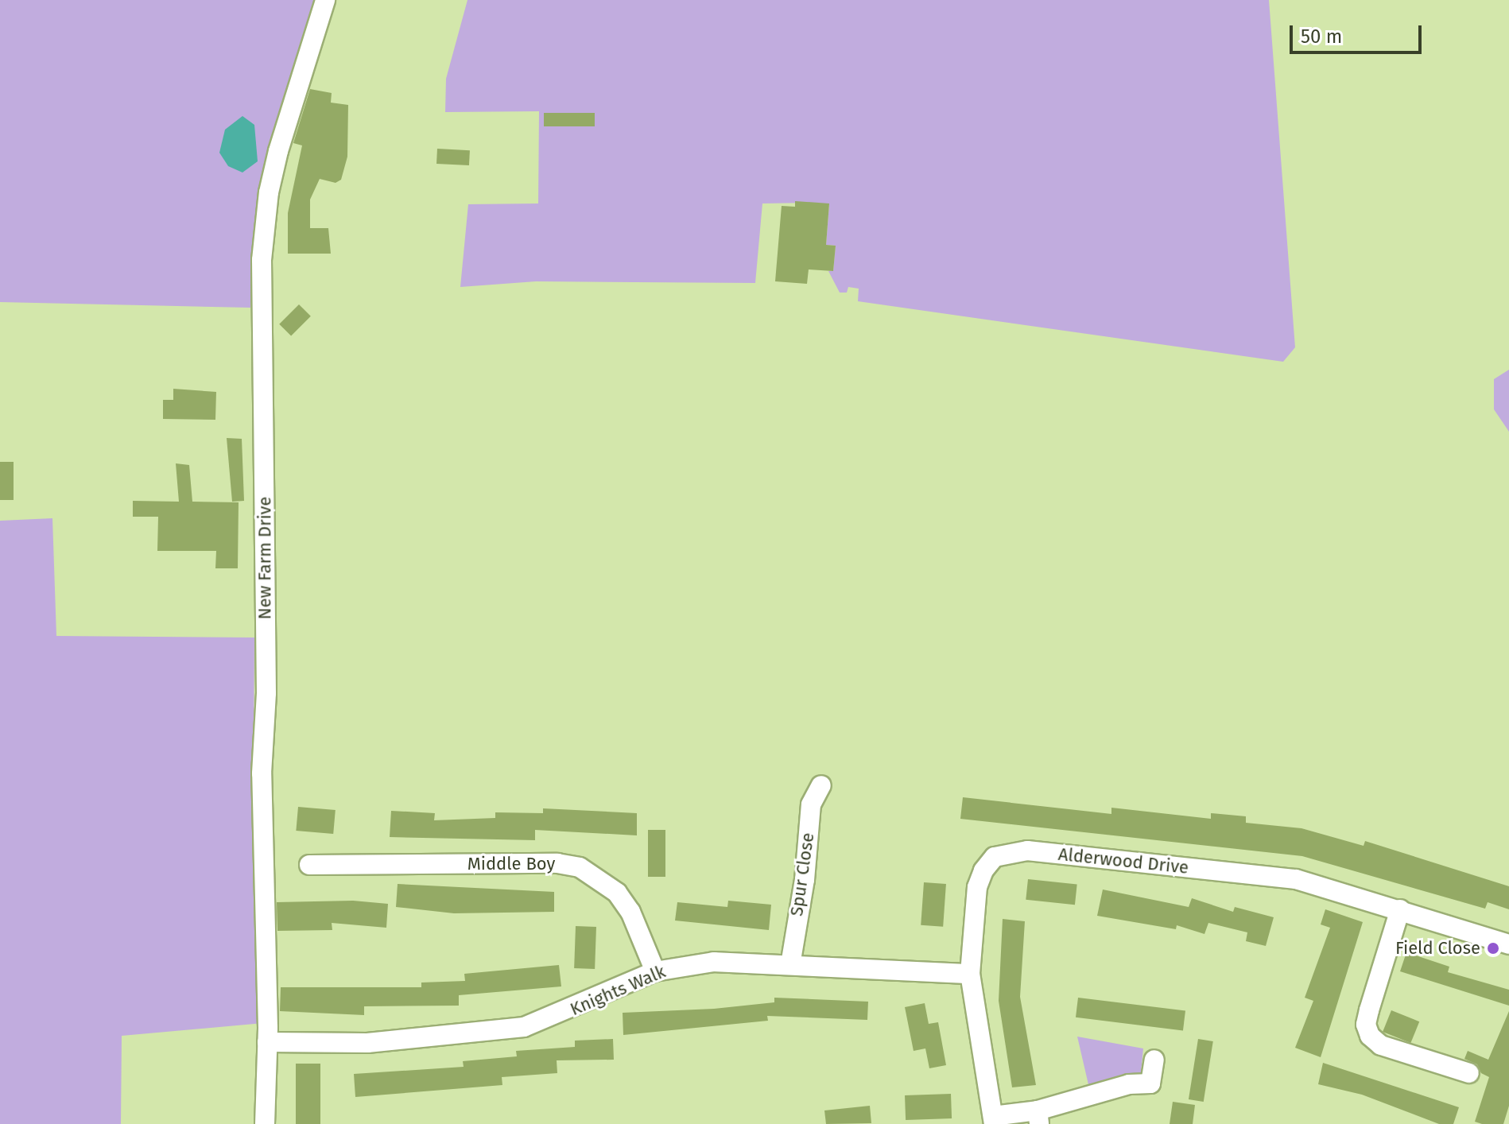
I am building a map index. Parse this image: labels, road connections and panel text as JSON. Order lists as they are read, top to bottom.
{
  "streets": {
    "street": [
      "New Farm Drive",
      "Alderwood Drive",
      "Middle Boy",
      "Spur Close",
      "Knights Walk"
    ]
  },
  "crossings": [
    ["New Farm Drive", "Knights Walk"],
    ["Alderwood Drive", "Knights Walk"],
    ["Middle Boy", "Knights Walk"],
    ["Spur Close", "Knights Walk"]
  ],
  "places": ["Field Close"],
  "scale_bar": "50 m"
}
